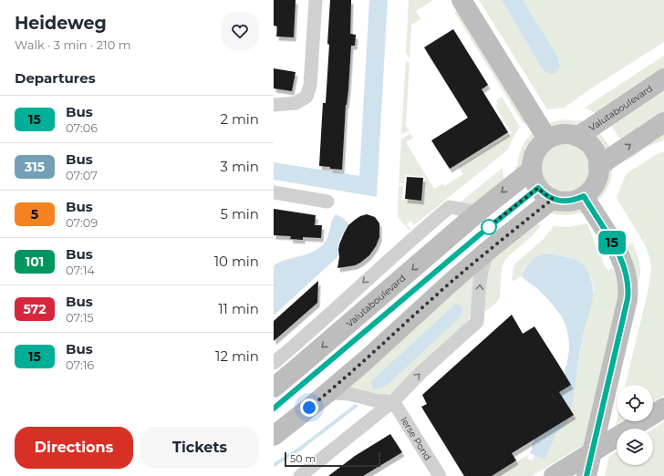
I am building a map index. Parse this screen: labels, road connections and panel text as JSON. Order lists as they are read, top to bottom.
{
  "streets": {
    "main road": ["Valutaboulevard"],
    "street": ["Ierse Pond"]
  },
  "lines": ["bus line 15"],
  "scale_bar": "50 m",
  "page": {
    "heading": [
      ["Heideweg", "Walk · 3 min · 210 m"],
      "Departures"
    ],
    "on_map": "15",
    "list": [
      {
        "mark": "15",
        "name": "Bus",
        "note": "07:06",
        "value": "2 min"
      },
      {
        "mark": "315",
        "name": "Bus",
        "note": "07:07",
        "value": "3 min"
      },
      {
        "mark": "5",
        "name": "Bus",
        "note": "07:09",
        "value": "5 min"
      },
      {
        "mark": "101",
        "name": "Bus",
        "note": "07:14",
        "value": "10 min"
      },
      {
        "mark": "572",
        "name": "Bus",
        "note": "07:15",
        "value": "11 min"
      },
      {
        "mark": "15",
        "name": "Bus",
        "note": "07:16",
        "value": "12 min"
      }
    ],
    "buttons": ["Directions", "Tickets"],
    "scale": "50 m"
  }
}
